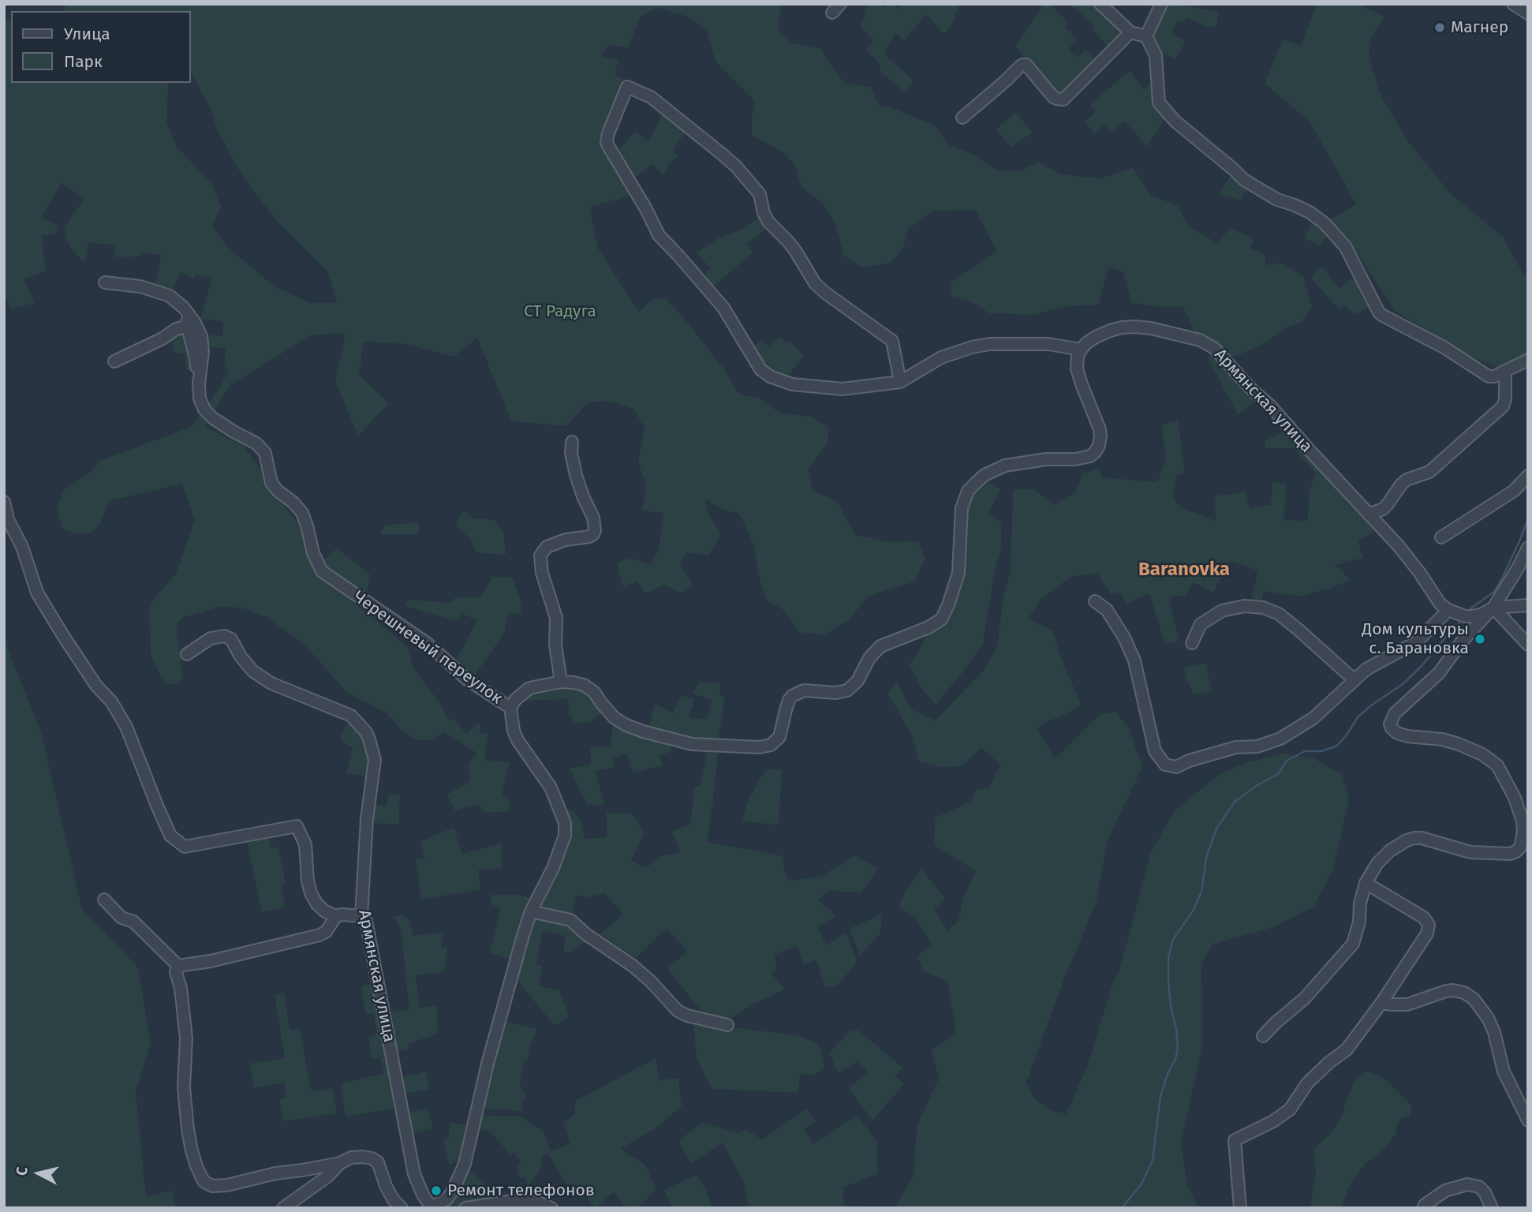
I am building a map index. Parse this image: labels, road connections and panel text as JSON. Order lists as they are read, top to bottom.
{
  "streets": {
    "street": ["Армянская улица", "Черешневый переулок"]
  },
  "crossings": [
    ["Армянская улица", "Черешневый переулок"]
  ],
  "districts": ["Baranovka"],
  "parks": ["СТ Радуга"],
  "places": ["Магнер", "Дом культуры с. Барановка", "Ремонт телефонов"],
  "legend": ["Улица", "Парк"],
  "north": "left"
}
